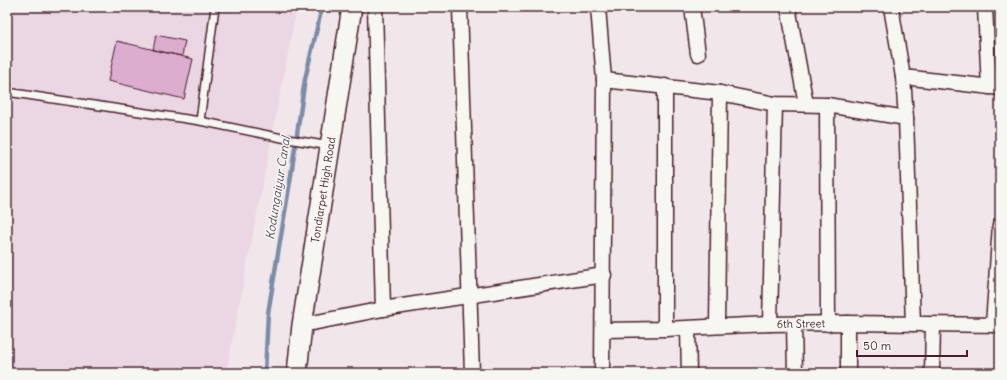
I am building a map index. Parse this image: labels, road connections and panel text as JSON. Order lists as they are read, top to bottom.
{
  "streets": {
    "main road": ["Tondiarpet High Road"],
    "street": ["6th Street"]
  },
  "water": ["Kodungaiyur Canal"],
  "scale_bar": "50 m"
}
